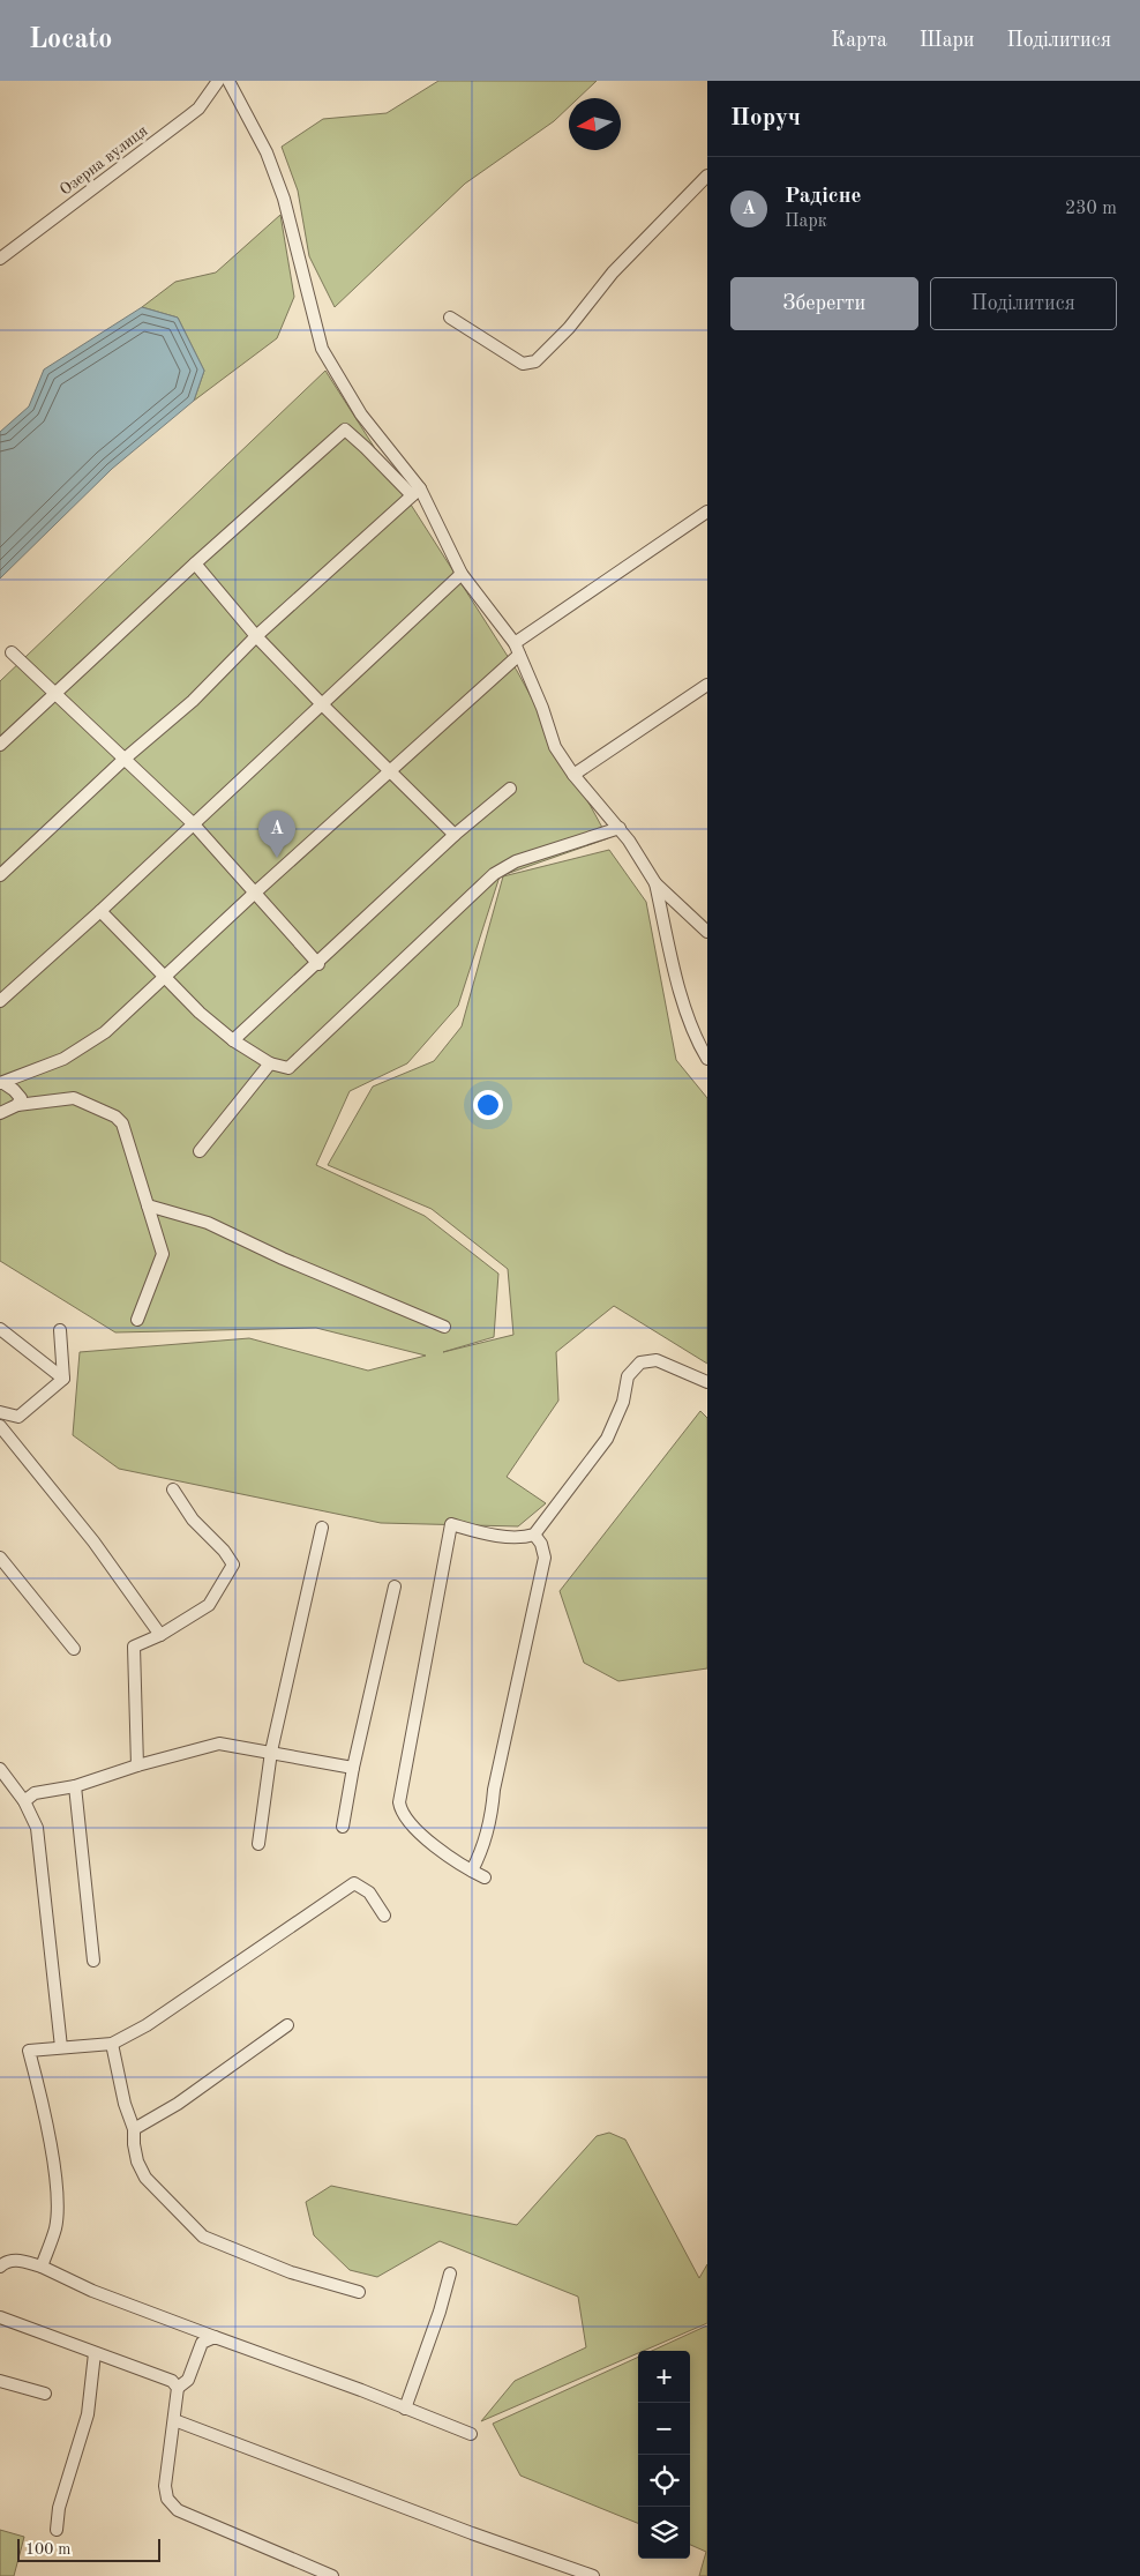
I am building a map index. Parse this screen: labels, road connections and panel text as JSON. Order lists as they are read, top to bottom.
{
  "streets": {
    "street": ["Озерна вулиця"]
  },
  "scale_bar": "100 m",
  "north": "left",
  "page": {
    "header": "Locato",
    "nav": ["Карта", "Шари", "Поділитися"],
    "heading": "Поруч",
    "list": [
      {
        "mark": "A",
        "name": "Радісне",
        "note": "Парк",
        "value": "230 m"
      }
    ],
    "buttons": ["Зберегти", "Поділитися"],
    "pins": "A",
    "map_buttons": ["+", "−"],
    "scale": "100 m"
  }
}
